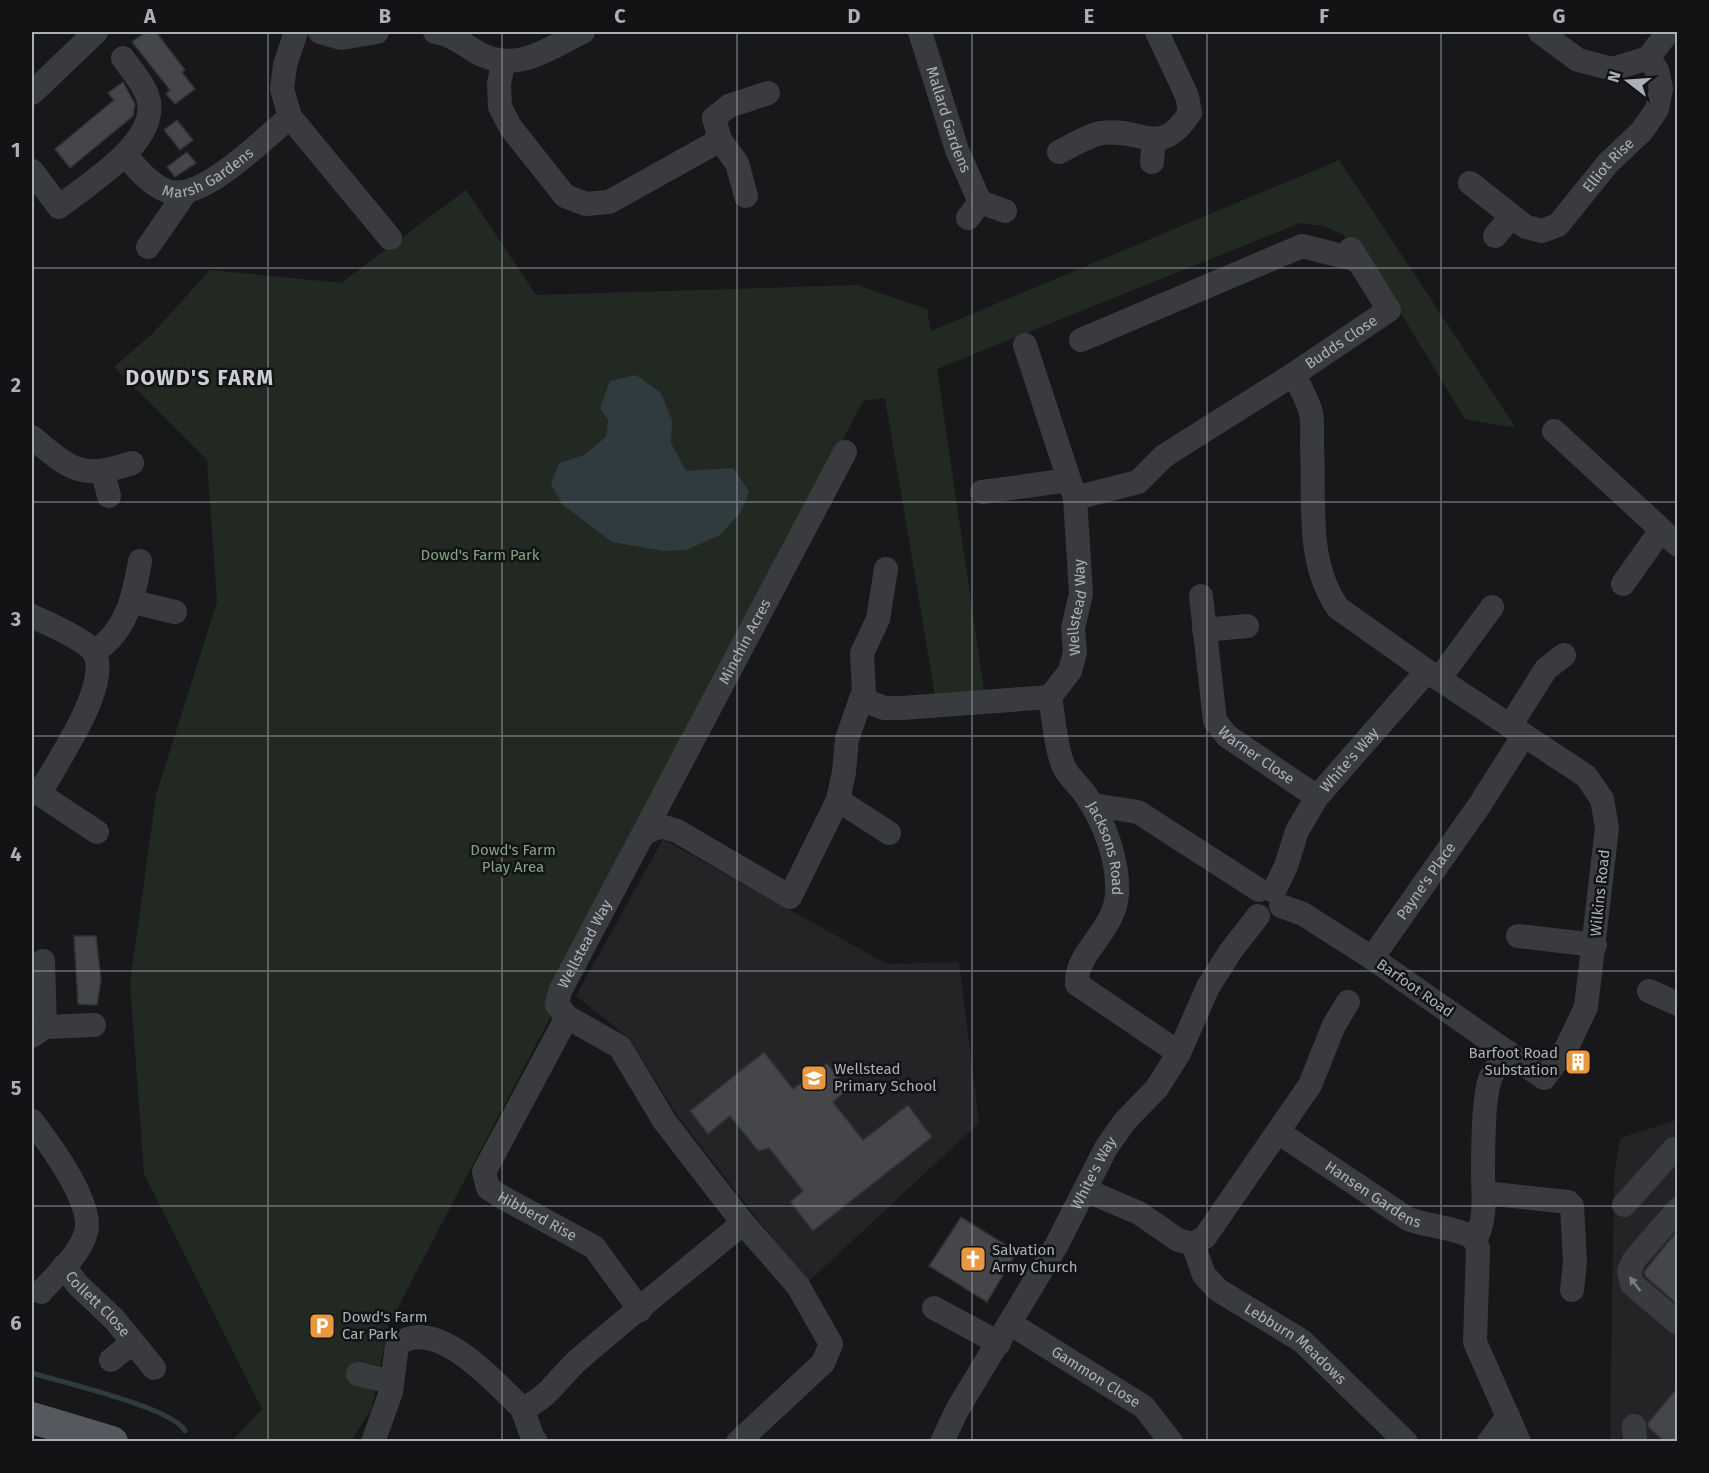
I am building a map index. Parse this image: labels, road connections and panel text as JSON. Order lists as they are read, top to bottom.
{
  "streets": {
    "street": [
      "Mallard Gardens",
      "Marsh Gardens",
      "Elliot Rise",
      "Budds Close",
      "Wellstead Way",
      "Minchin Acres",
      "Warner Close",
      "White's Way",
      "Jacksons Road",
      "Payne's Place",
      "Wilkins Road",
      "Barfoot Road",
      "Hansen Gardens",
      "Hibberd Rise",
      "Collett Close",
      "Lebburn Meadows",
      "Gammon Close"
    ]
  },
  "crossings": [
    ["Wellstead Way", "Minchin Acres"],
    ["Wellstead Way", "Jacksons Road"],
    ["Wellstead Way", "Hibberd Rise"],
    ["Warner Close", "White's Way"],
    ["White's Way", "Jacksons Road"],
    ["White's Way", "Wilkins Road"],
    ["White's Way", "Barfoot Road"],
    ["White's Way", "Gammon Close"],
    ["Jacksons Road", "Barfoot Road"],
    ["Payne's Place", "Wilkins Road"],
    ["Payne's Place", "Barfoot Road"],
    ["Wilkins Road", "Barfoot Road"]
  ],
  "districts": ["DOWD'S FARM"],
  "parks": ["Dowd's Farm Park", "Dowd's Farm Play Area"],
  "places": {
    "building": ["Barfoot Road Substation"],
    "school or university": ["Wellstead Primary School"],
    "church": ["Salvation Army Church"],
    "parking": ["Dowd's Farm Car Park"]
  },
  "north": "left",
  "grid": {
    "columns": [
      "A",
      "B",
      "C",
      "D",
      "E",
      "F",
      "G"
    ],
    "rows": [
      "1",
      "2",
      "3",
      "4",
      "5",
      "6"
    ]
  }
}
